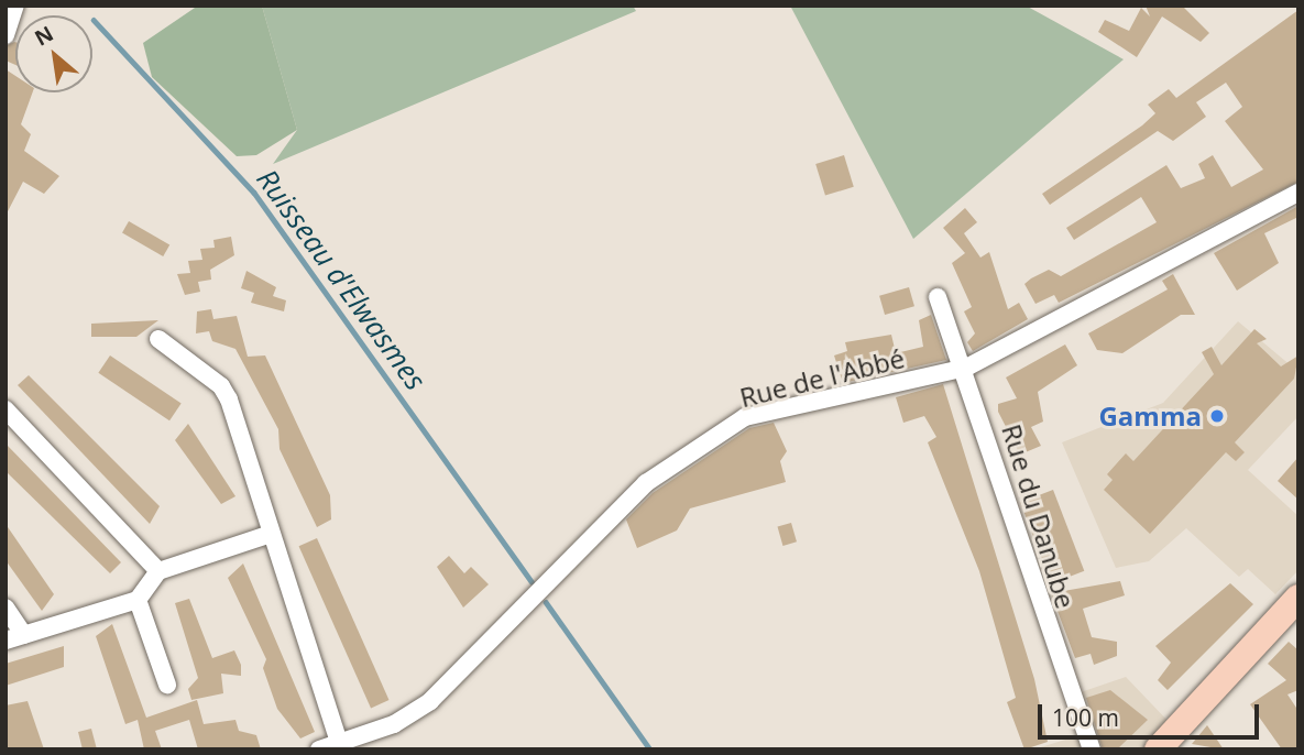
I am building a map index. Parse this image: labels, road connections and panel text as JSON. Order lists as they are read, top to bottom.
{
  "streets": {
    "street": ["Rue de l'Abbé", "Rue du Danube"]
  },
  "crossings": [
    ["Rue de l'Abbé", "Rue du Danube"]
  ],
  "water": ["Ruisseau d'Elwasmes"],
  "places": ["Gamma"],
  "scale_bar": "100 m",
  "north": "top left"
}
